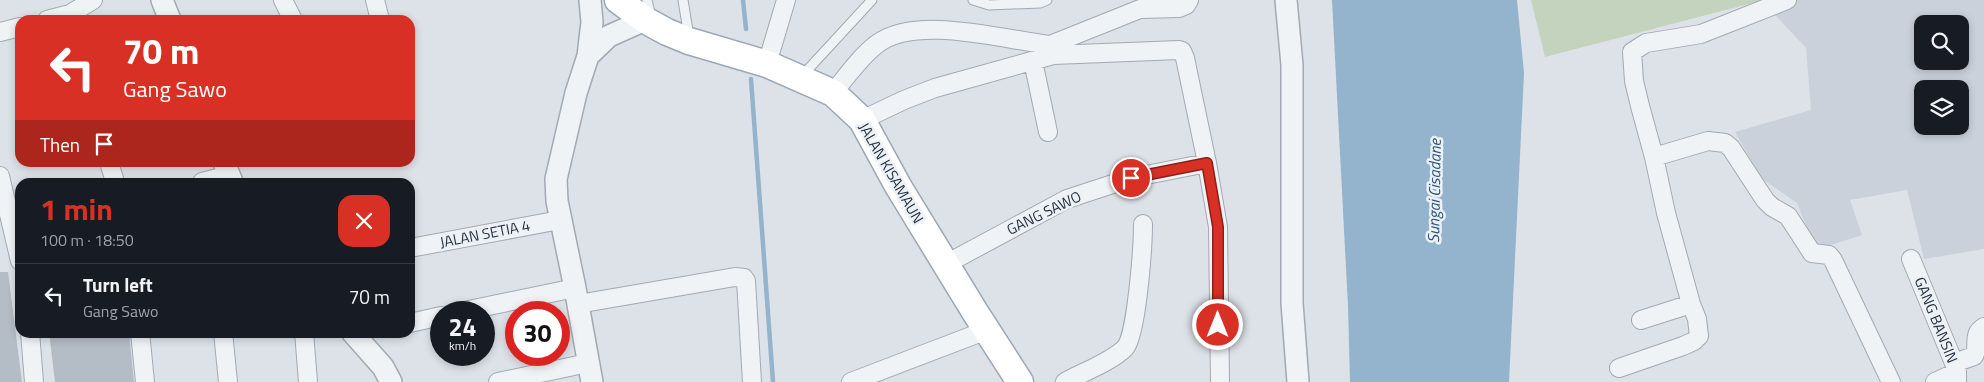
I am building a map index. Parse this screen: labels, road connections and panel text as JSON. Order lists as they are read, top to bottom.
{
  "streets": {
    "main road": ["JALAN KISAMAUN"],
    "street": ["GANG SAWO", "JALAN SETIA 4", "GANG BANSIN"]
  },
  "crossings": [
    ["JALAN KISAMAUN", "GANG SAWO"]
  ],
  "water": ["Sungai Cisadane"],
  "page": {
    "turn": ["70 m", "Gang Sawo"],
    "then": "Then",
    "heading": ["1 min", "100 m · 18:50"],
    "list": [
      {
        "name": "Turn left",
        "note": "Gang Sawo",
        "value": "70 m"
      }
    ],
    "speed": "24 km/h",
    "limit": "30"
  }
}
